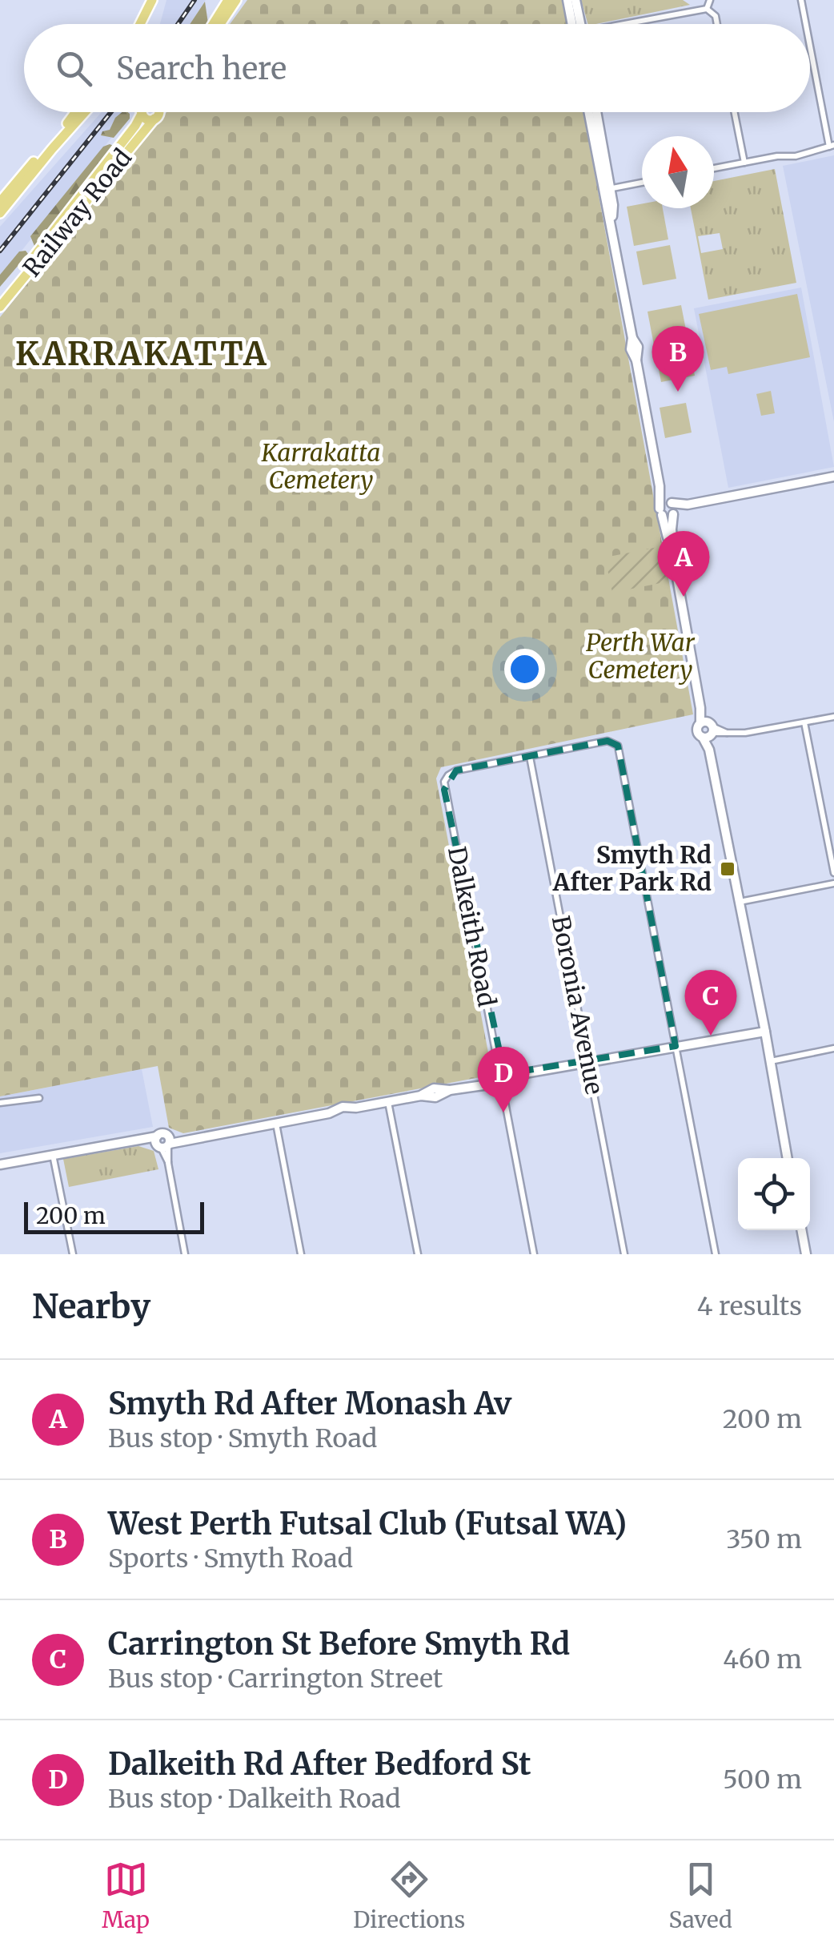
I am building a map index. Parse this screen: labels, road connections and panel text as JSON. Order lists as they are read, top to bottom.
{
  "streets": {
    "main road": ["Railway Road"],
    "street": ["Dalkeith Road", "Boronia Avenue"]
  },
  "crossings": [
    ["Dalkeith Road", "Boronia Avenue"]
  ],
  "districts": ["KARRAKATTA"],
  "parks": ["Karrakatta Cemetery", "Perth War Cemetery"],
  "places": {
    "transit": ["Smyth Rd After Park Rd"]
  },
  "scale_bar": "200 m",
  "north": "top",
  "page": {
    "search": "Search here",
    "pins": [
      "B",
      "A",
      "C",
      "D"
    ],
    "scale": "200 m",
    "heading": ["Nearby", "4 results"],
    "list": [
      {
        "mark": "A",
        "name": "Smyth Rd After Monash Av",
        "note": "Bus stop · Smyth Road",
        "value": "200 m"
      },
      {
        "mark": "B",
        "name": "West Perth Futsal Club (Futsal WA)",
        "note": "Sports · Smyth Road",
        "value": "350 m"
      },
      {
        "mark": "C",
        "name": "Carrington St Before Smyth Rd",
        "note": "Bus stop · Carrington Street",
        "value": "460 m"
      },
      {
        "mark": "D",
        "name": "Dalkeith Rd After Bedford St",
        "note": "Bus stop · Dalkeith Road",
        "value": "500 m"
      }
    ],
    "nav": ["Map", "Directions", "Saved"]
  }
}
